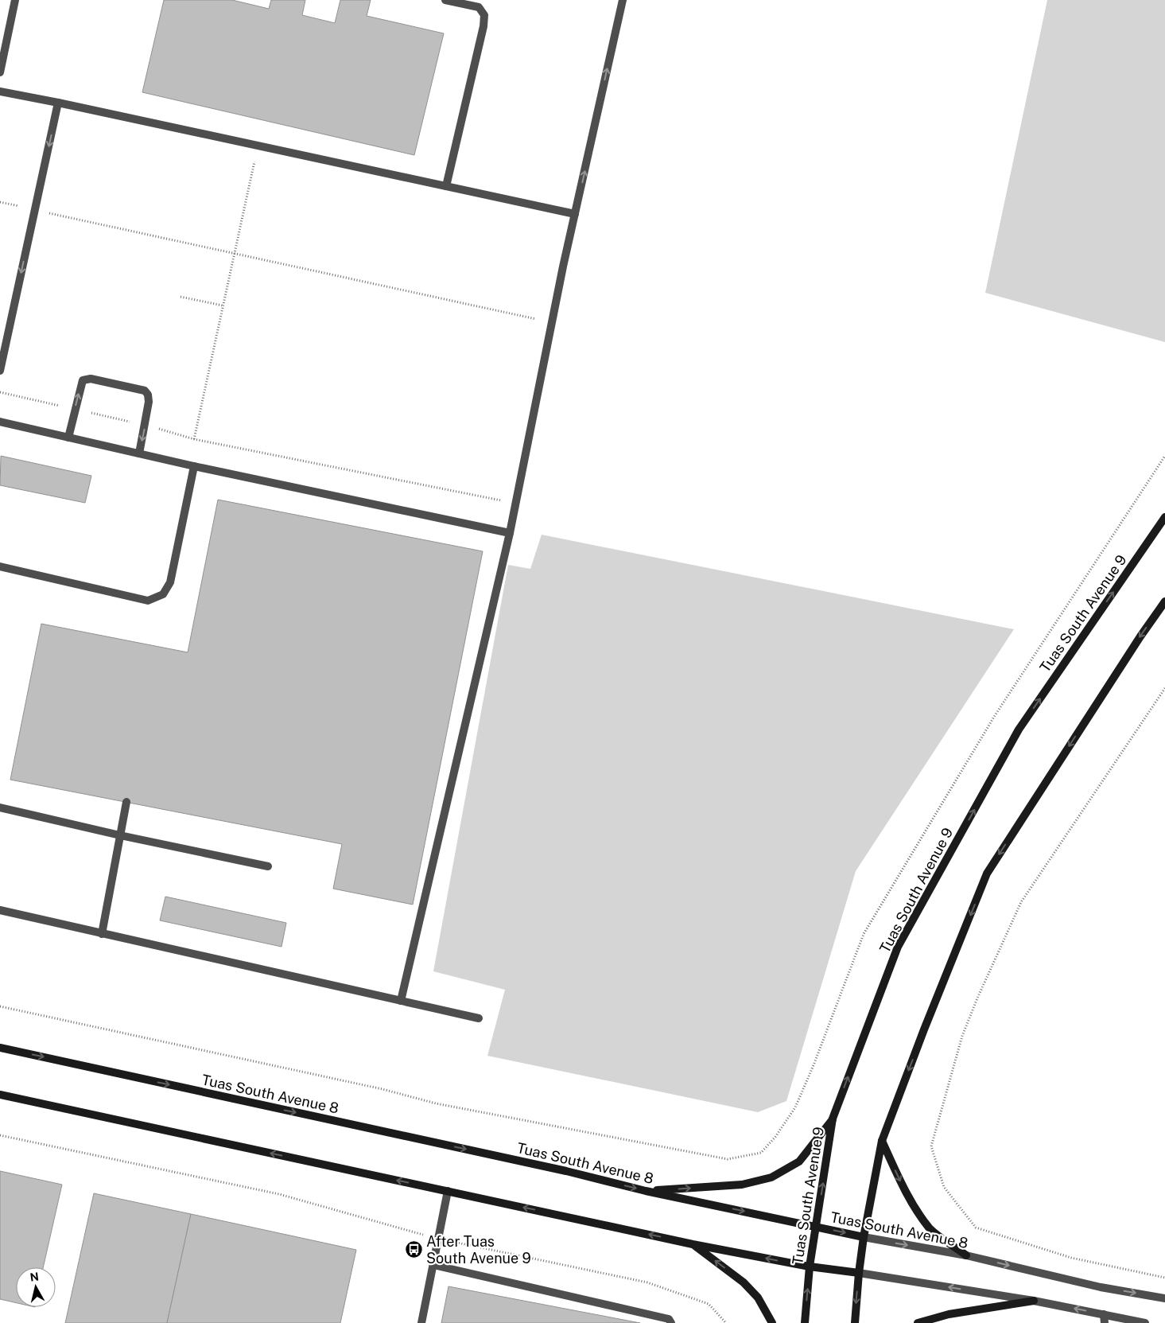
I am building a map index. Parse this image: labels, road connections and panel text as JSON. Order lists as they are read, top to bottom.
{
  "streets": {
    "street": ["Tuas South Avenue 9", "Tuas South Avenue 8"]
  },
  "crossings": [
    ["Tuas South Avenue 9", "Tuas South Avenue 8"]
  ],
  "places": {
    "bus stop": ["After Tuas South Avenue 9"]
  },
  "north": "top"
}
